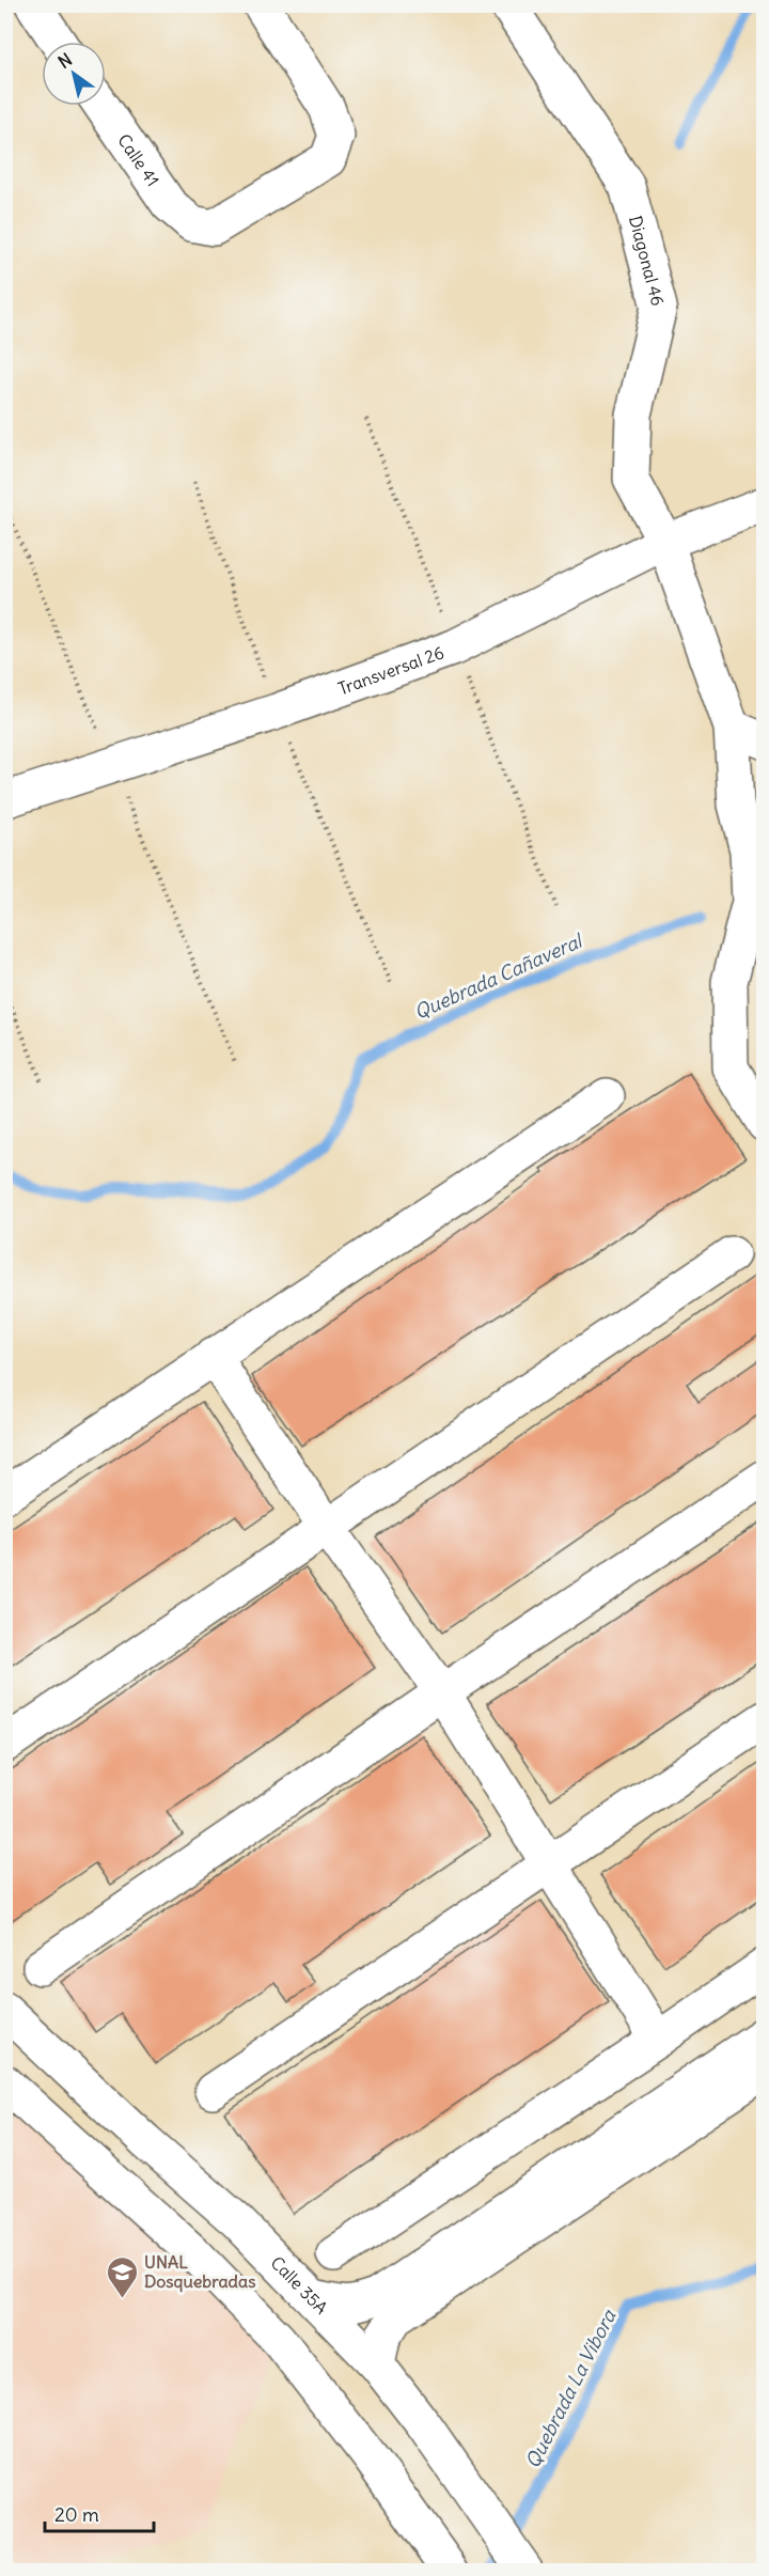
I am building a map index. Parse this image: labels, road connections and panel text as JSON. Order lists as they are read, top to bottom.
{
  "streets": {
    "street": [
      "Calle 41",
      "Diagonal 46",
      "Transversal 26",
      "Calle 35A"
    ]
  },
  "crossings": [
    ["Diagonal 46", "Transversal 26"]
  ],
  "water": ["Quebrada Cañaveral", "Quebrada La Vibora"],
  "places": {
    "school or university": ["UNAL Dosquebradas"]
  },
  "scale_bar": "20 m",
  "north": "top left"
}
